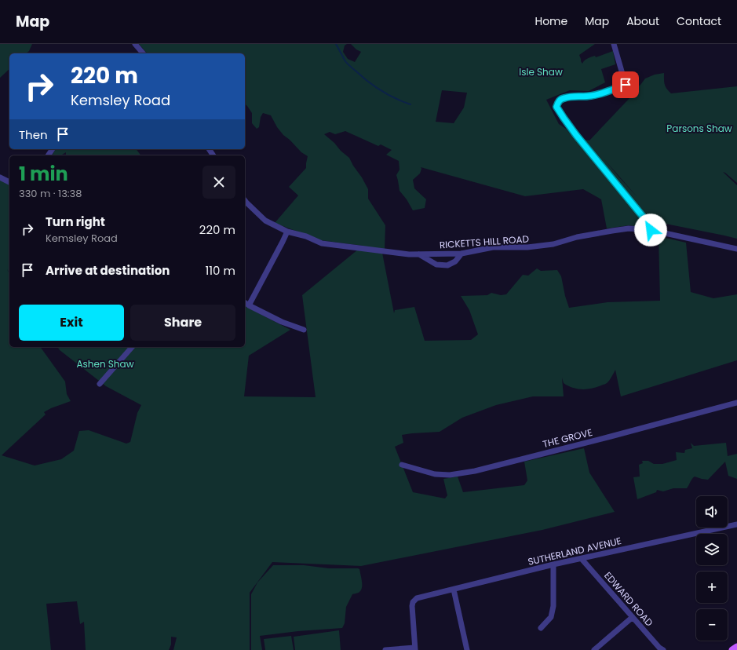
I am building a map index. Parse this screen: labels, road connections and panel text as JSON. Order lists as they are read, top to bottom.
{
  "streets": {
    "street": [
      "RICKETTS HILL ROAD",
      "THE GROVE",
      "SUTHERLAND AVENUE",
      "EDWARD ROAD"
    ]
  },
  "crossings": [
    ["SUTHERLAND AVENUE", "EDWARD ROAD"]
  ],
  "parks": ["Isle Shaw", "Parsons Shaw", "Ashen Shaw"],
  "page": {
    "header": "Map",
    "nav": [
      "Home",
      "Map",
      "About",
      "Contact"
    ],
    "turn": ["220 m", "Kemsley Road"],
    "then": "Then",
    "heading": ["1 min", "330 m · 13:38"],
    "list": [
      {
        "name": "Turn right",
        "note": "Kemsley Road",
        "value": "220 m"
      },
      {
        "name": "Arrive at destination",
        "value": "110 m"
      }
    ],
    "buttons": ["Exit", "Share"],
    "map_buttons": ["+", "−"]
  }
}
